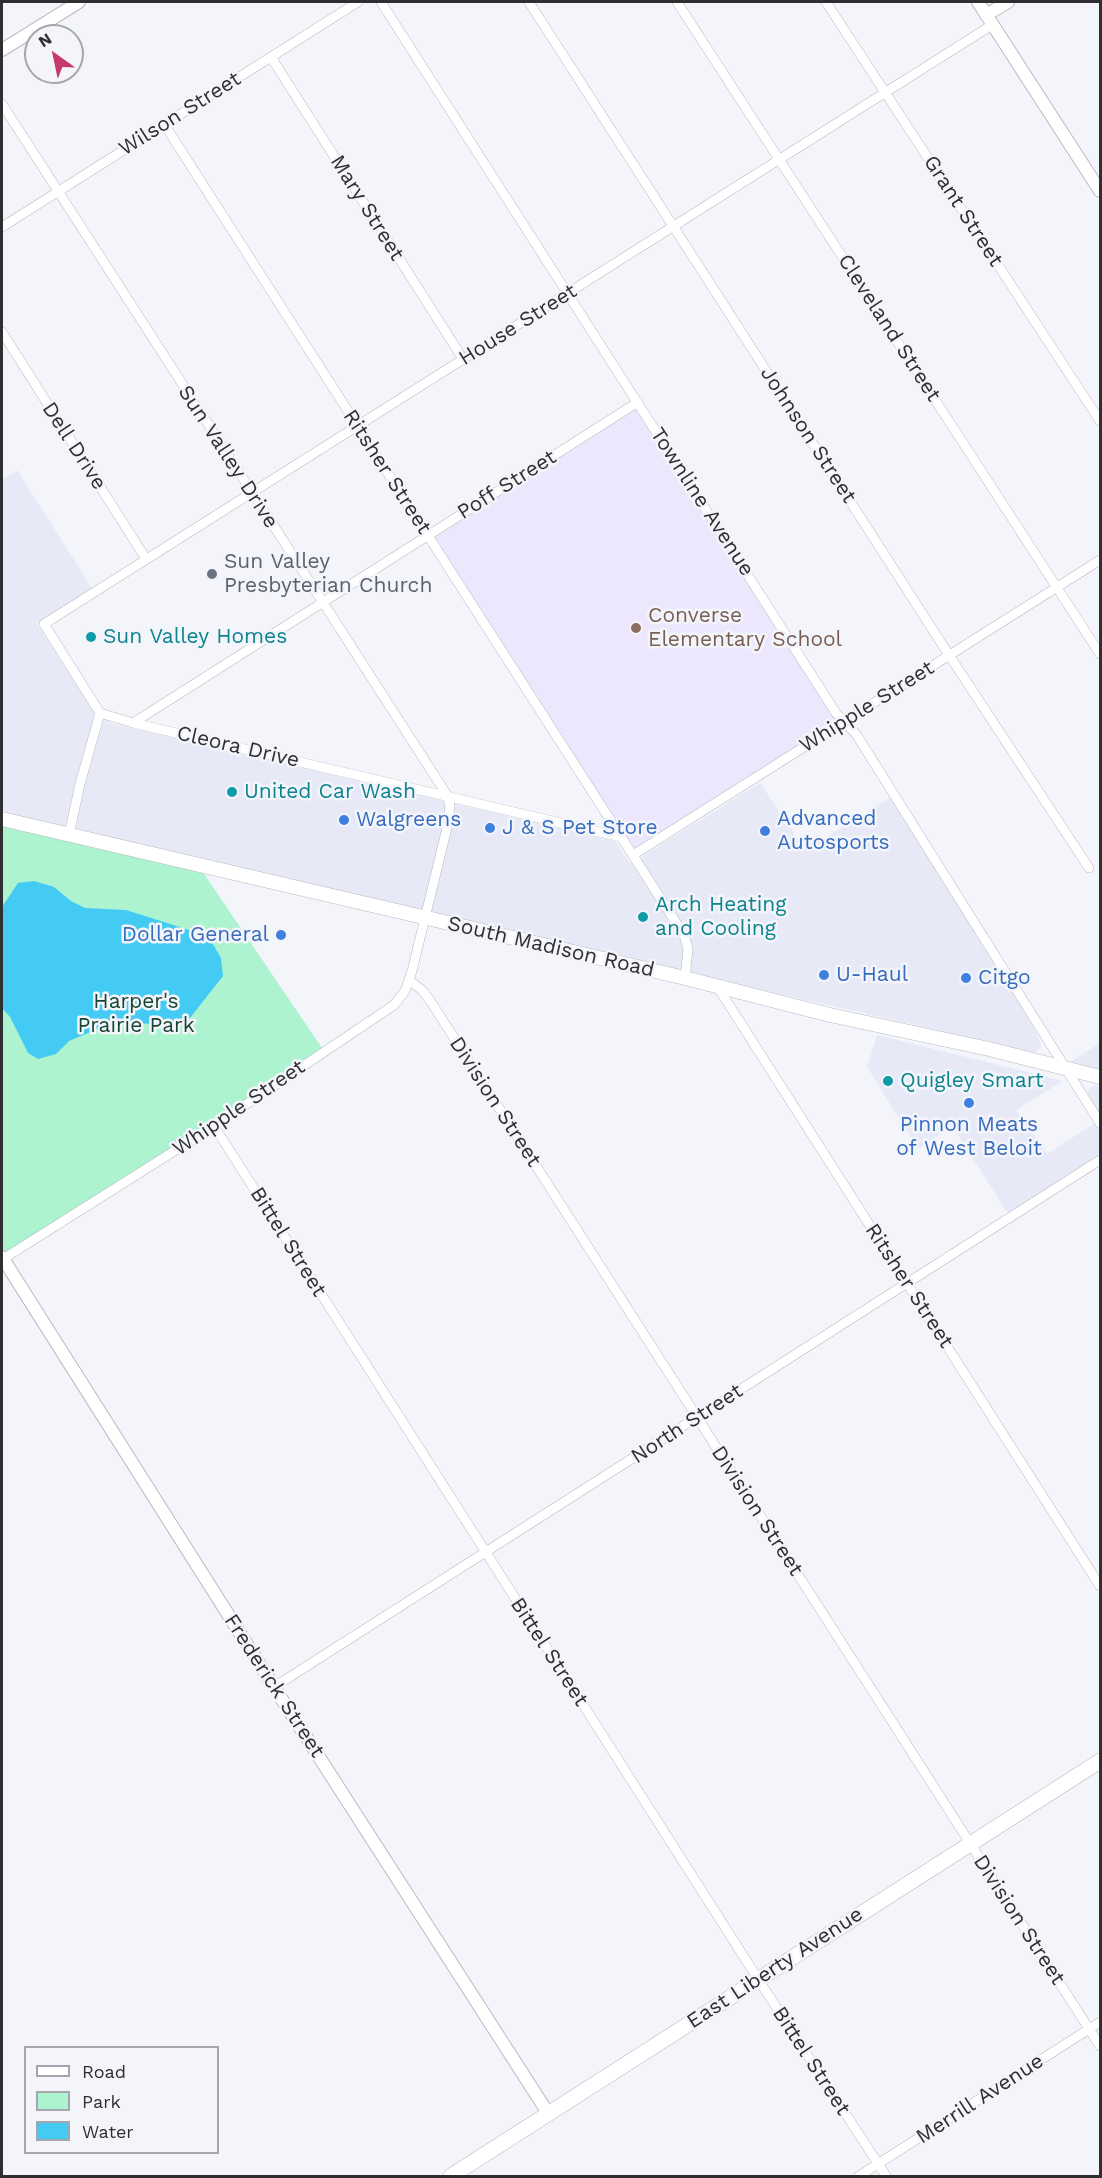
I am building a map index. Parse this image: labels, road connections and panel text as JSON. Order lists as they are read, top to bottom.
{
  "streets": {
    "main road": ["South Madison Road", "East Liberty Avenue"],
    "street": [
      "Wilson Street",
      "Mary Street",
      "Grant Street",
      "House Street",
      "Cleveland Street",
      "Johnson Street",
      "Dell Drive",
      "Sun Valley Drive",
      "Ritsher Street",
      "Poff Street",
      "Townline Avenue",
      "Whipple Street",
      "Cleora Drive",
      "Division Street",
      "Bittel Street",
      "North Street",
      "Frederick Street",
      "Merrill Avenue"
    ]
  },
  "crossings": [
    ["Wilson Street", "Mary Street"],
    ["Wilson Street", "Sun Valley Drive"],
    ["Wilson Street", "Ritsher Street"],
    ["Mary Street", "House Street"],
    ["Grant Street", "House Street"],
    ["House Street", "Cleveland Street"],
    ["House Street", "Johnson Street"],
    ["House Street", "Dell Drive"],
    ["House Street", "Sun Valley Drive"],
    ["House Street", "Ritsher Street"],
    ["House Street", "Townline Avenue"],
    ["House Street", "Cleora Drive"],
    ["Cleveland Street", "Whipple Street"],
    ["Johnson Street", "Whipple Street"],
    ["Sun Valley Drive", "Poff Street"],
    ["Sun Valley Drive", "Cleora Drive"],
    ["Ritsher Street", "Poff Street"],
    ["Ritsher Street", "Whipple Street"],
    ["Ritsher Street", "Cleora Drive"],
    ["Ritsher Street", "South Madison Road"],
    ["Ritsher Street", "North Street"],
    ["Poff Street", "Townline Avenue"],
    ["Poff Street", "Cleora Drive"],
    ["Townline Avenue", "Whipple Street"],
    ["Townline Avenue", "South Madison Road"],
    ["Whipple Street", "South Madison Road"],
    ["Whipple Street", "Division Street"],
    ["Whipple Street", "Bittel Street"],
    ["Whipple Street", "Frederick Street"],
    ["Division Street", "North Street"],
    ["Division Street", "East Liberty Avenue"],
    ["Division Street", "Merrill Avenue"],
    ["Bittel Street", "North Street"],
    ["Bittel Street", "East Liberty Avenue"],
    ["Bittel Street", "Merrill Avenue"],
    ["North Street", "Frederick Street"],
    ["Frederick Street", "East Liberty Avenue"]
  ],
  "parks": ["Harper's Prairie Park"],
  "places": [
    "Sun Valley Presbyterian Church",
    "Converse Elementary School",
    "Sun Valley Homes",
    "United Car Wash",
    "Walgreens",
    "J & S Pet Store",
    "Advanced Autosports",
    "Arch Heating and Cooling",
    "Dollar General",
    "U-Haul",
    "Citgo",
    "Quigley Smart",
    "Pinnon Meats of West Beloit"
  ],
  "legend": ["Road", "Park", "Water"],
  "north": "top left"
}
